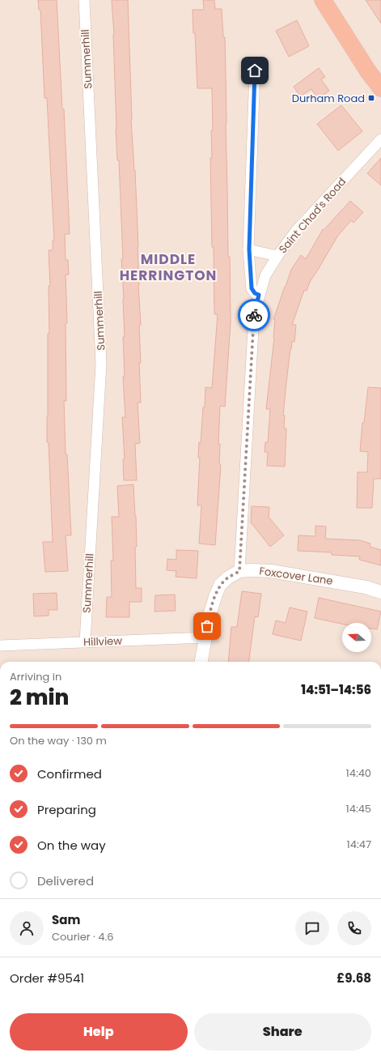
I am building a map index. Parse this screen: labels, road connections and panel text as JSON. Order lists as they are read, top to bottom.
{
  "streets": {
    "street": [
      "Summerhill",
      "Saint Chad's Road",
      "Foxcover Lane",
      "Hillview"
    ]
  },
  "crossings": [
    ["Summerhill", "Hillview"],
    ["Saint Chad's Road", "Foxcover Lane"],
    ["Foxcover Lane", "Hillview"]
  ],
  "districts": ["MIDDLE HERRINGTON"],
  "places": {
    "transit": ["Durham Road"]
  },
  "north": "left",
  "page": {
    "heading": ["2 min", "Arriving in", "14:51–14:56"],
    "panel": [
      "Sam",
      "Courier · 4.6",
      "Order #9541",
      "£9.68"
    ],
    "bar": "On the way · 130 m",
    "list": [
      ["Confirmed", "14:40"],
      ["Preparing", "14:45"],
      ["On the way", "14:47"],
      "Delivered"
    ],
    "buttons": ["Help", "Share"]
  }
}
